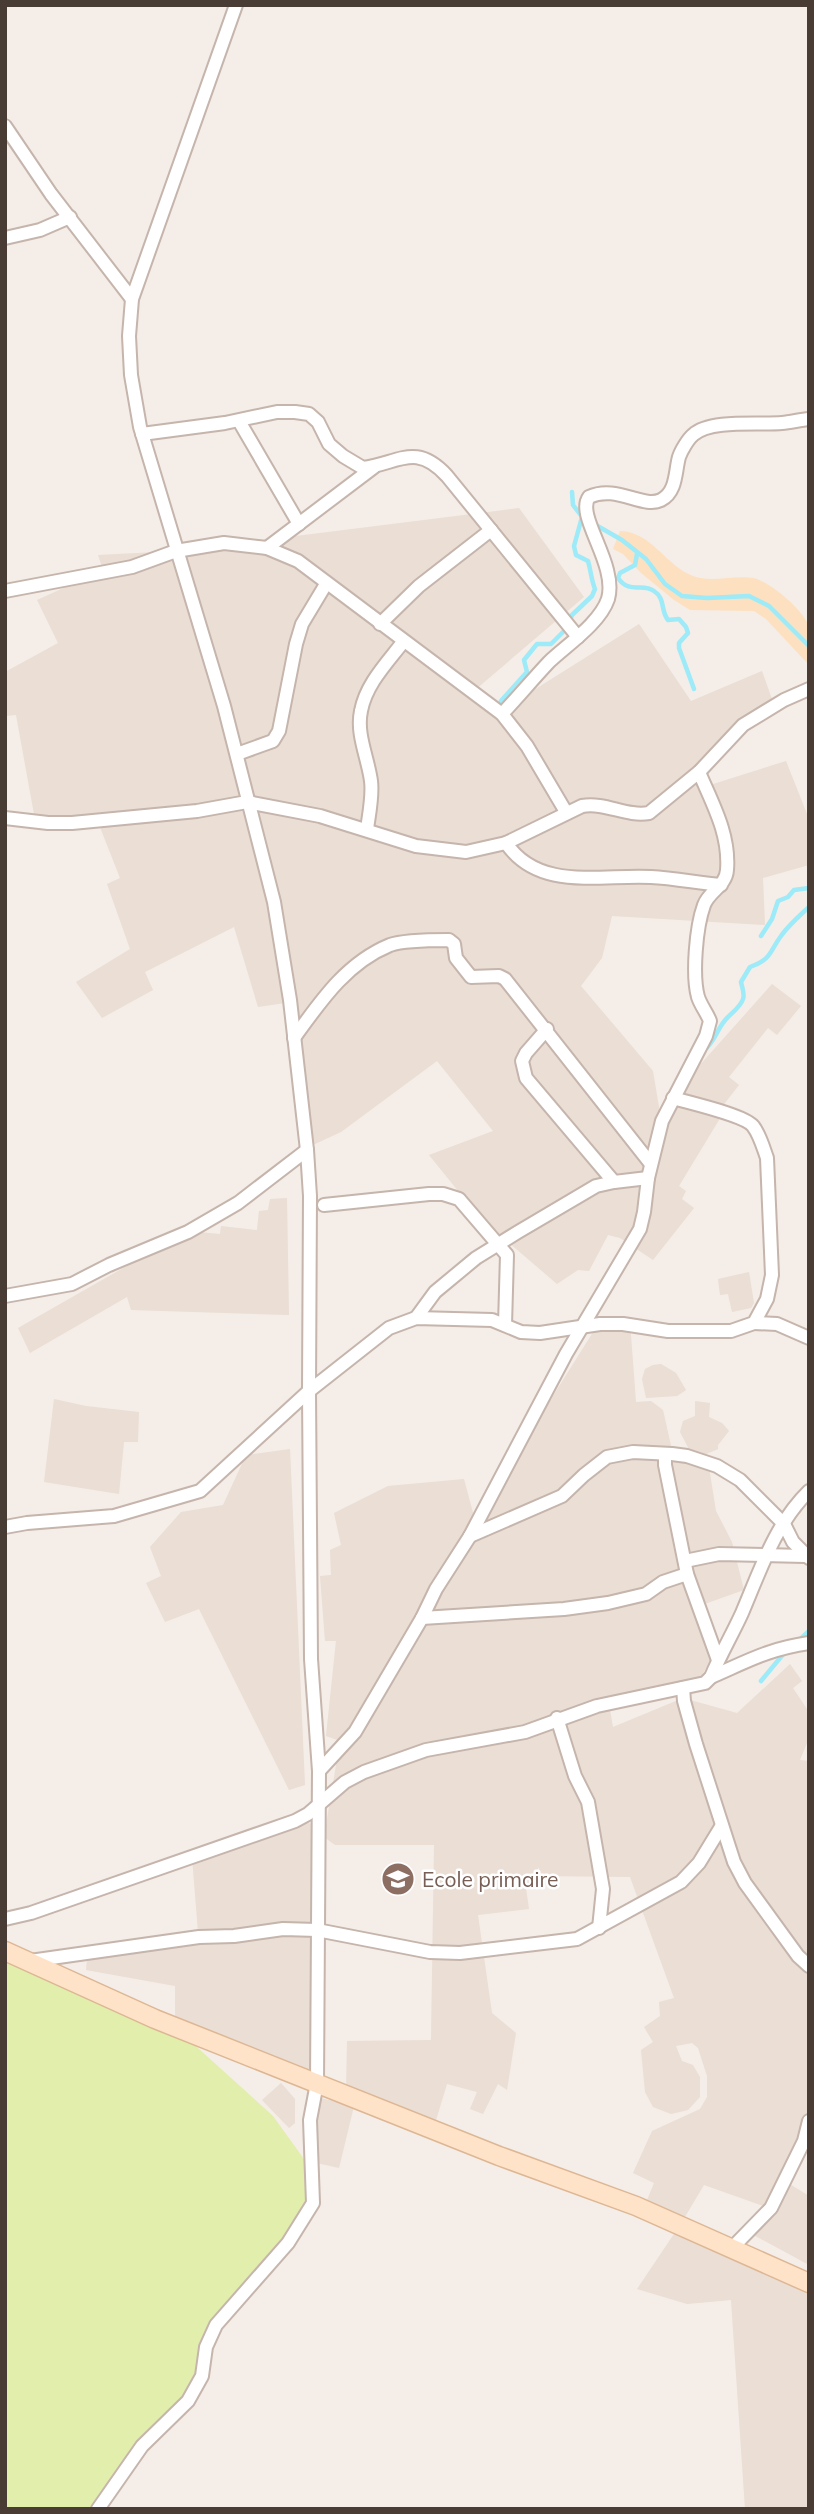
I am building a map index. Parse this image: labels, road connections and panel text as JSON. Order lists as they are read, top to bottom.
{
  "places": {
    "school or university": ["Ecole primaire"]
  }
}
